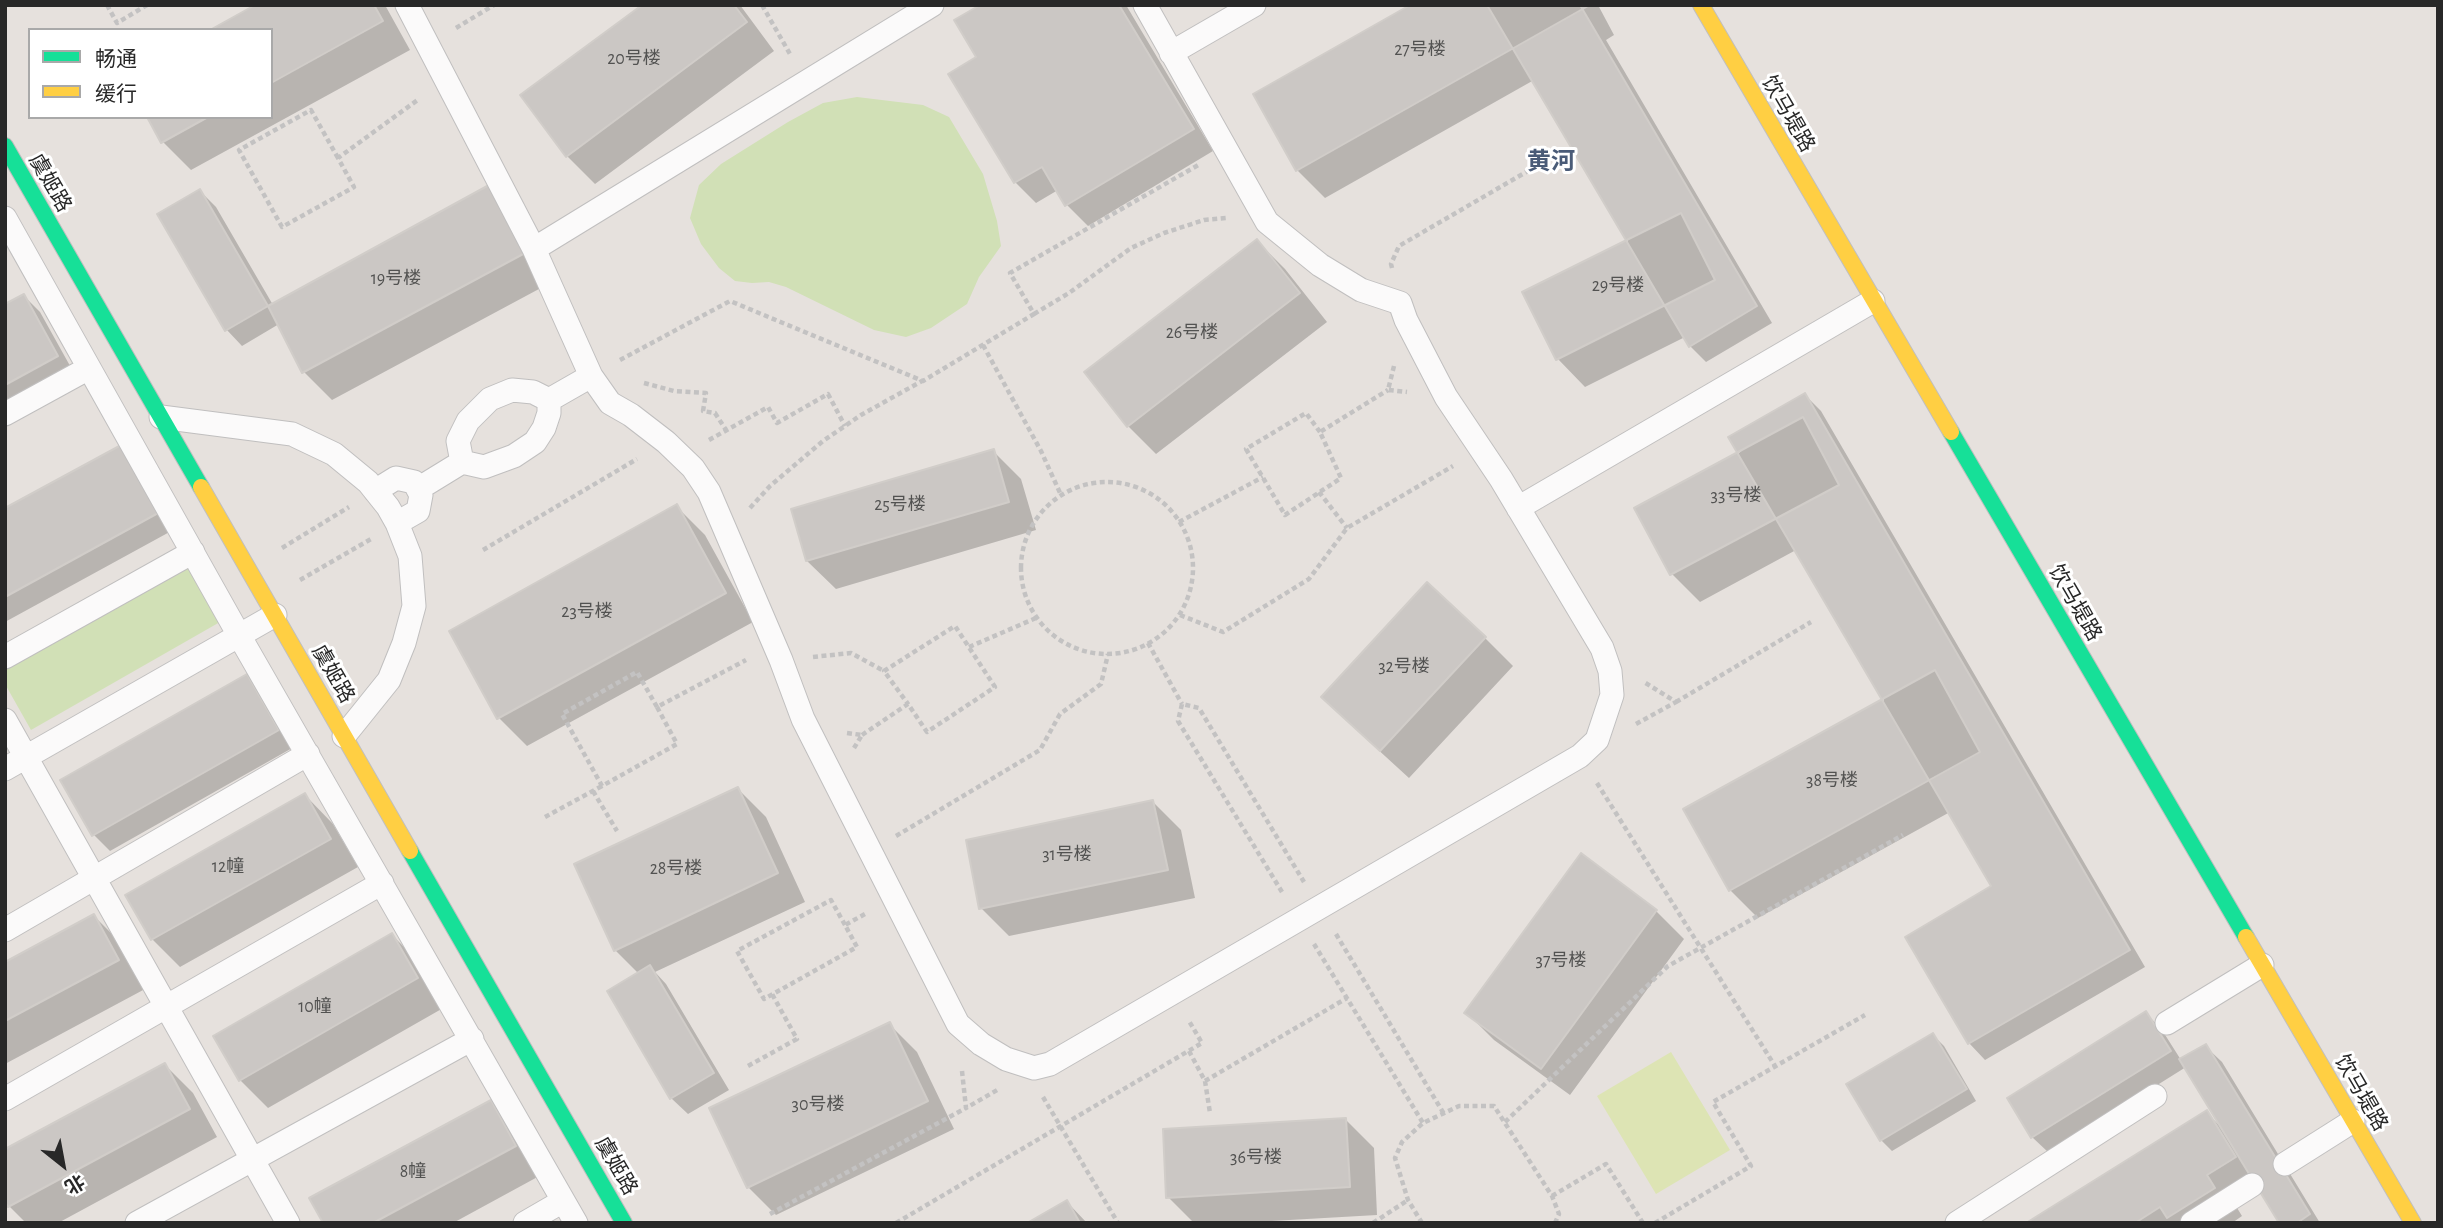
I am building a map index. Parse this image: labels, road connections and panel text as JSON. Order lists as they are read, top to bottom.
{
  "streets": {
    "street": ["饮马堤路", "虞姬路"]
  },
  "districts": ["黄河"],
  "house_numbers": [
    "27号楼",
    "20号楼",
    "19号楼",
    "29号楼",
    "26号楼",
    "33号楼",
    "25号楼",
    "23号楼",
    "32号楼",
    "38号楼",
    "31号楼",
    "12幢",
    "28号楼",
    "37号楼",
    "10幢",
    "30号楼",
    "36号楼",
    "8幢"
  ],
  "legend": ["畅通", "缓行"],
  "north": "bottom right"
}
